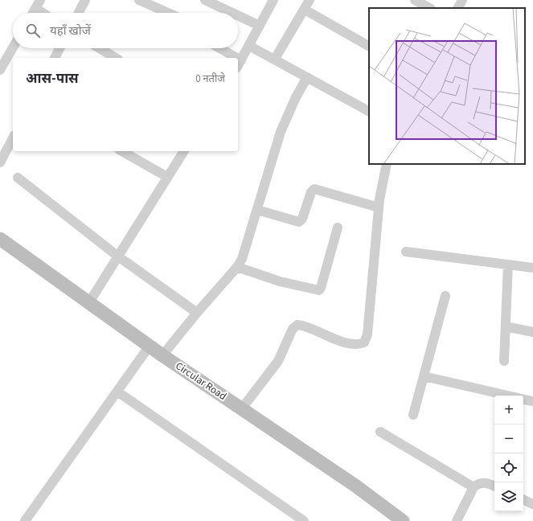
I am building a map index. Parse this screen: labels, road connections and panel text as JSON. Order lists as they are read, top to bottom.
{
  "streets": {
    "main road": ["Circular Road"]
  },
  "page": {
    "search": "यहाँ खोजें",
    "heading": ["आस-पास", "0 नतीजे"],
    "map_buttons": ["+", "−"]
  }
}
